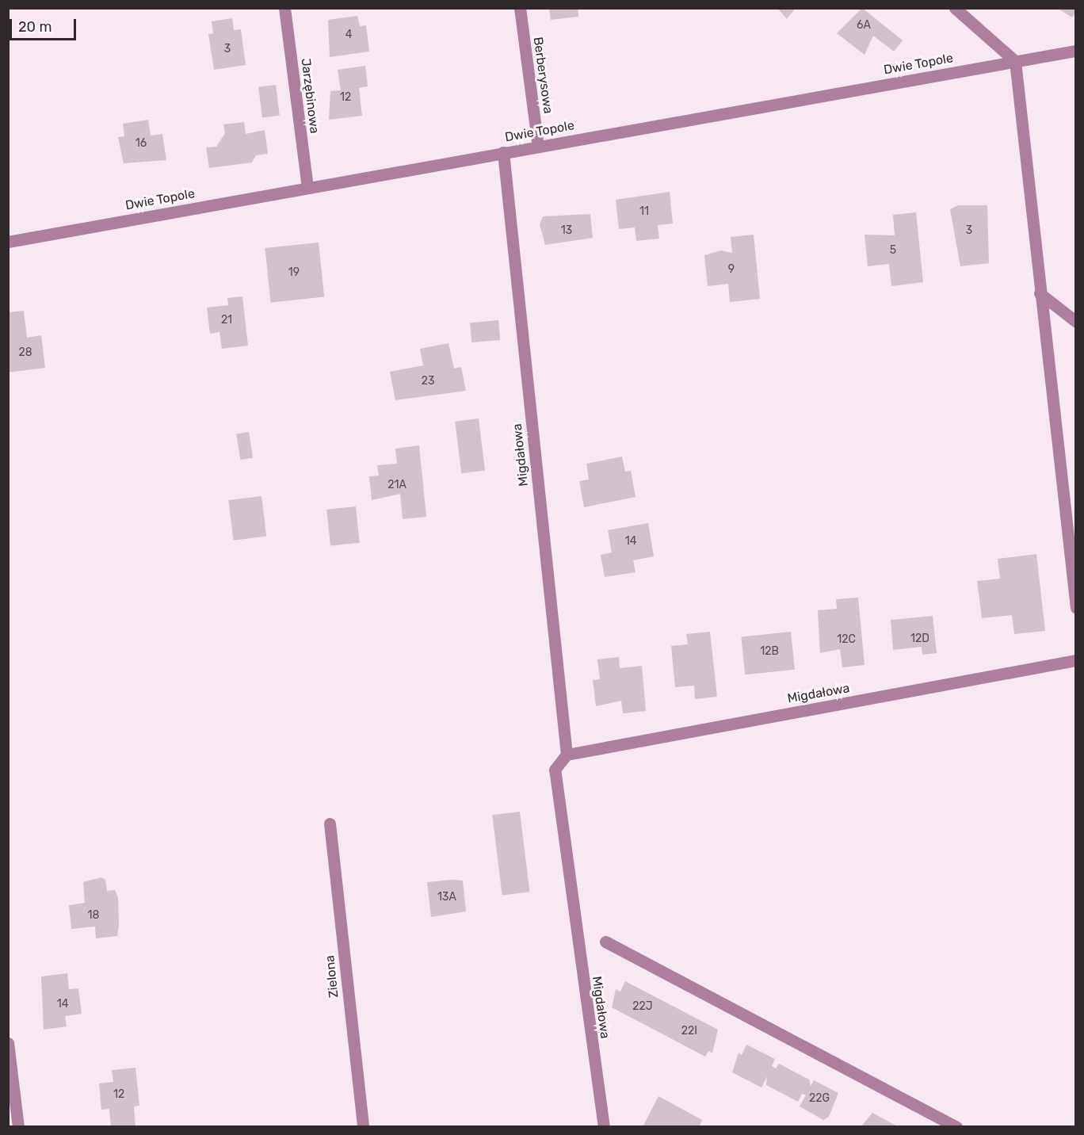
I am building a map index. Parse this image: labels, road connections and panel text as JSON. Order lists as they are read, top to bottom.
{
  "streets": {
    "street": [
      "Dwie Topole",
      "Berberysowa",
      "Jarzębinowa",
      "Migdałowa",
      "Zielona"
    ]
  },
  "crossings": [
    ["Dwie Topole", "Berberysowa"],
    ["Dwie Topole", "Jarzębinowa"],
    ["Dwie Topole", "Migdałowa"]
  ],
  "house_numbers": [
    "6A",
    "4",
    "3",
    "12",
    "16",
    "11",
    "13",
    "3",
    "5",
    "9",
    "19",
    "21",
    "28",
    "23",
    "21A",
    "14",
    "12D",
    "12C",
    "12B",
    "13A",
    "18",
    "14",
    "22J",
    "22I",
    "12",
    "22G"
  ],
  "scale_bar": "20 m"
}
